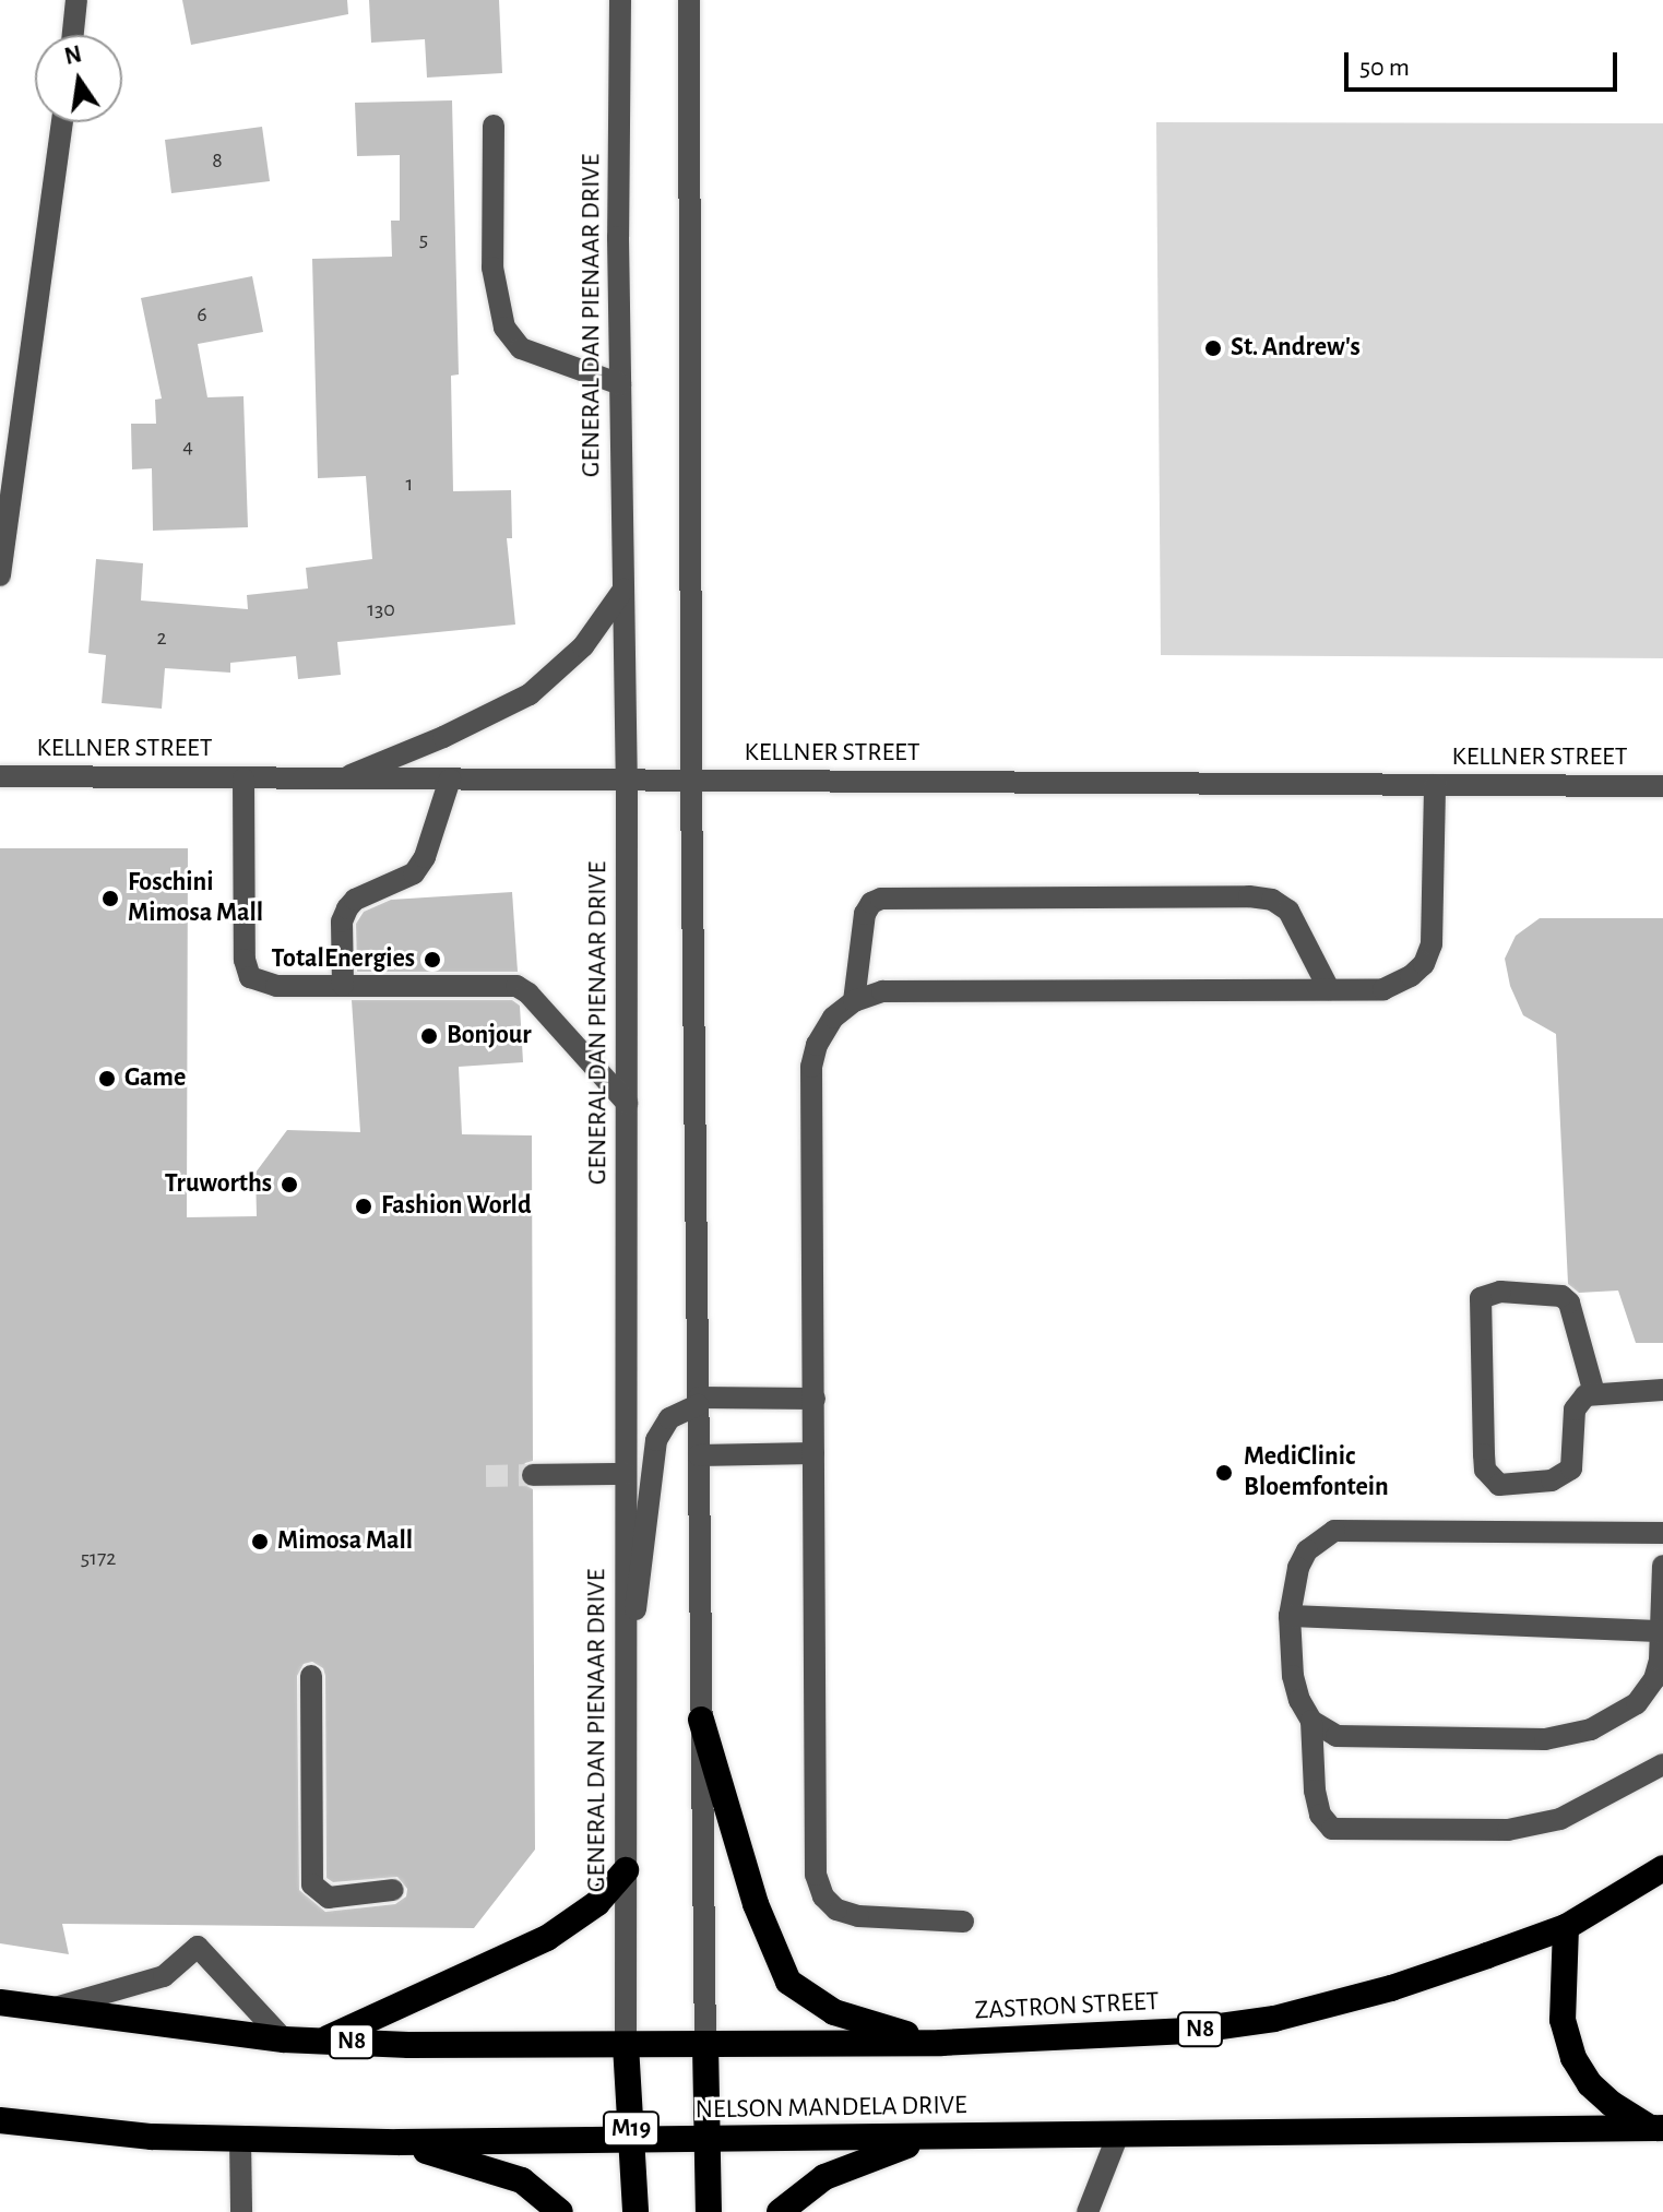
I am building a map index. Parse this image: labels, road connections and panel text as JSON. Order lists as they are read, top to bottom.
{
  "streets": {
    "highway": [
      "ZASTRON STREET",
      "N8",
      "NELSON MANDELA DRIVE",
      "M19"
    ],
    "street": ["GENERAL DAN PIENAAR DRIVE", "KELLNER STREET"]
  },
  "crossings": [
    ["GENERAL DAN PIENAAR DRIVE", "KELLNER STREET"],
    ["GENERAL DAN PIENAAR DRIVE", "N8"],
    ["GENERAL DAN PIENAAR DRIVE", "M19"],
    ["ZASTRON STREET", "N8"],
    ["N8", "M19"],
    ["NELSON MANDELA DRIVE", "M19"]
  ],
  "places": [
    "St. Andrew's",
    "Foschini Mimosa Mall",
    "TotalEnergies",
    "Bonjour",
    "Game",
    "Truworths",
    "Fashion World",
    "MediClinic Bloemfontein",
    "Mimosa Mall"
  ],
  "house_numbers": [
    "8",
    "5",
    "6",
    "4",
    "1",
    "130",
    "2",
    "5172"
  ],
  "scale_bar": "50 m",
  "north": "top"
}
